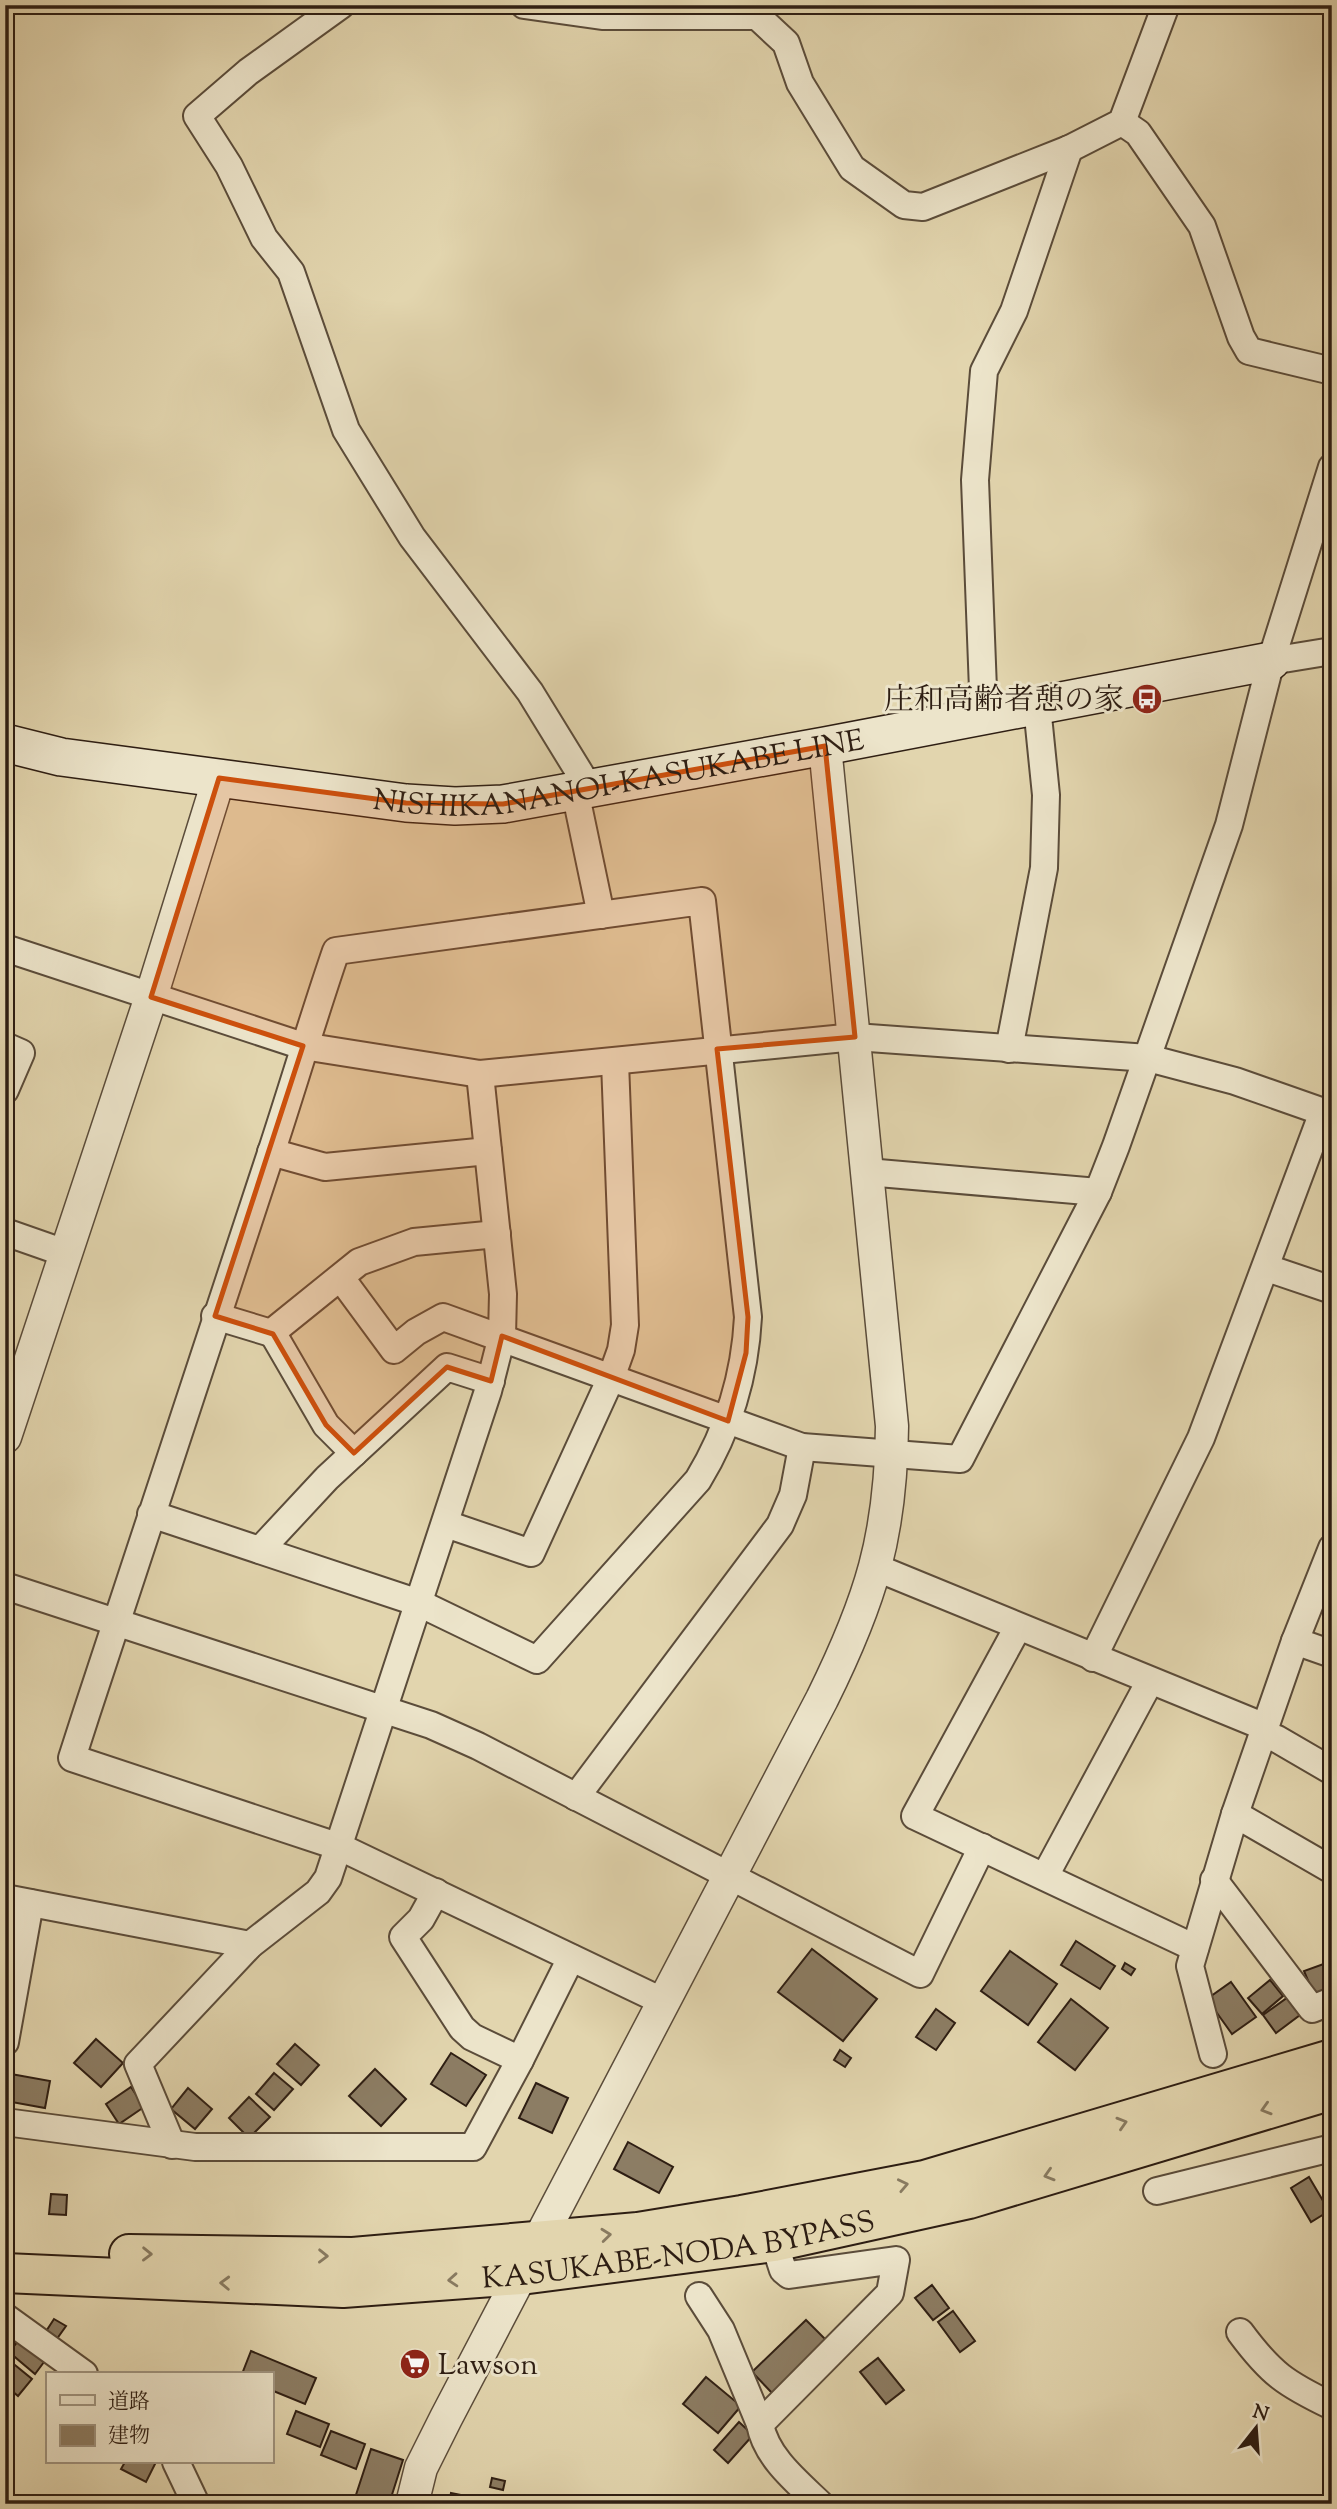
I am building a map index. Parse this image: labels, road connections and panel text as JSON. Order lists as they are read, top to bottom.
{
  "streets": {
    "highway": ["KASUKABE-NODA BYPASS"],
    "main road": ["NISHIKANANOI-KASUKABE LINE"]
  },
  "places": {
    "bus stop": ["庄和高齢者憩の家"],
    "supermarket": ["Lawson"]
  },
  "legend": ["道路", "建物"],
  "north": "top"
}
